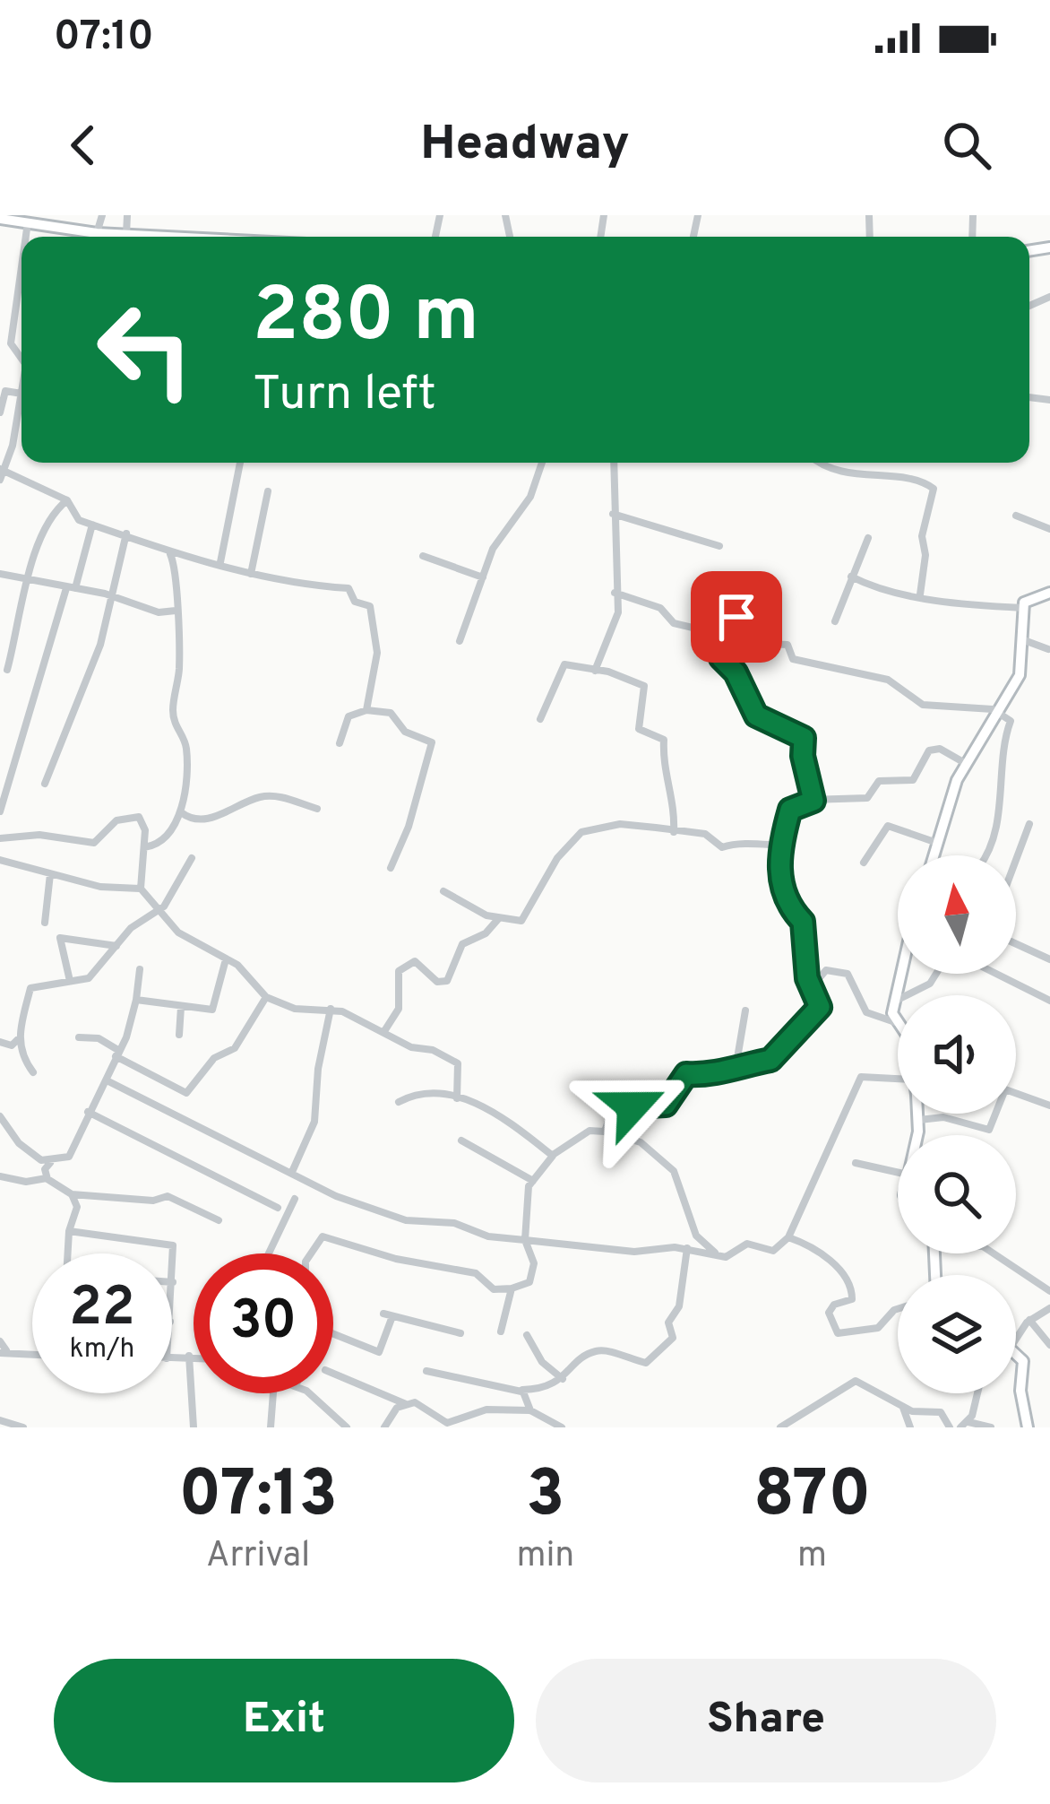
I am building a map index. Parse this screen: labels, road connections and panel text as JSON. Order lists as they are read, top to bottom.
{
  "north": "top",
  "page": {
    "status": "07:10",
    "header": "Headway",
    "turn": ["280 m", "Turn left"],
    "speed": "22 km/h",
    "limit": "30",
    "eta": [
      "07:13",
      "Arrival",
      "3",
      "min",
      "870",
      "m"
    ],
    "buttons": ["Exit", "Share"]
  }
}
